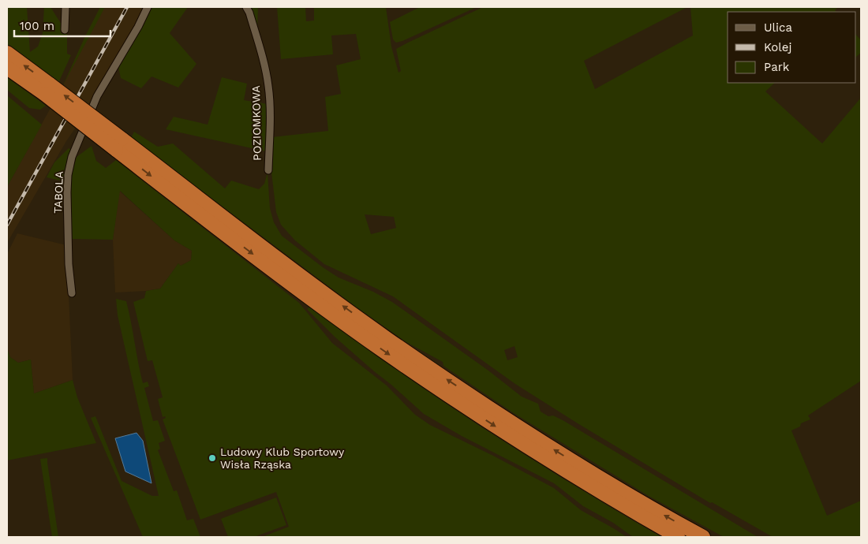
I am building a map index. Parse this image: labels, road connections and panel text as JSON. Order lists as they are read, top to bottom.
{
  "streets": {
    "street": ["POZIOMKOWA", "TABOLA"]
  },
  "places": ["Ludowy Klub Sportowy Wisła Rząska"],
  "legend": ["Ulica", "Kolej", "Park"],
  "scale_bar": "100 m"
}
